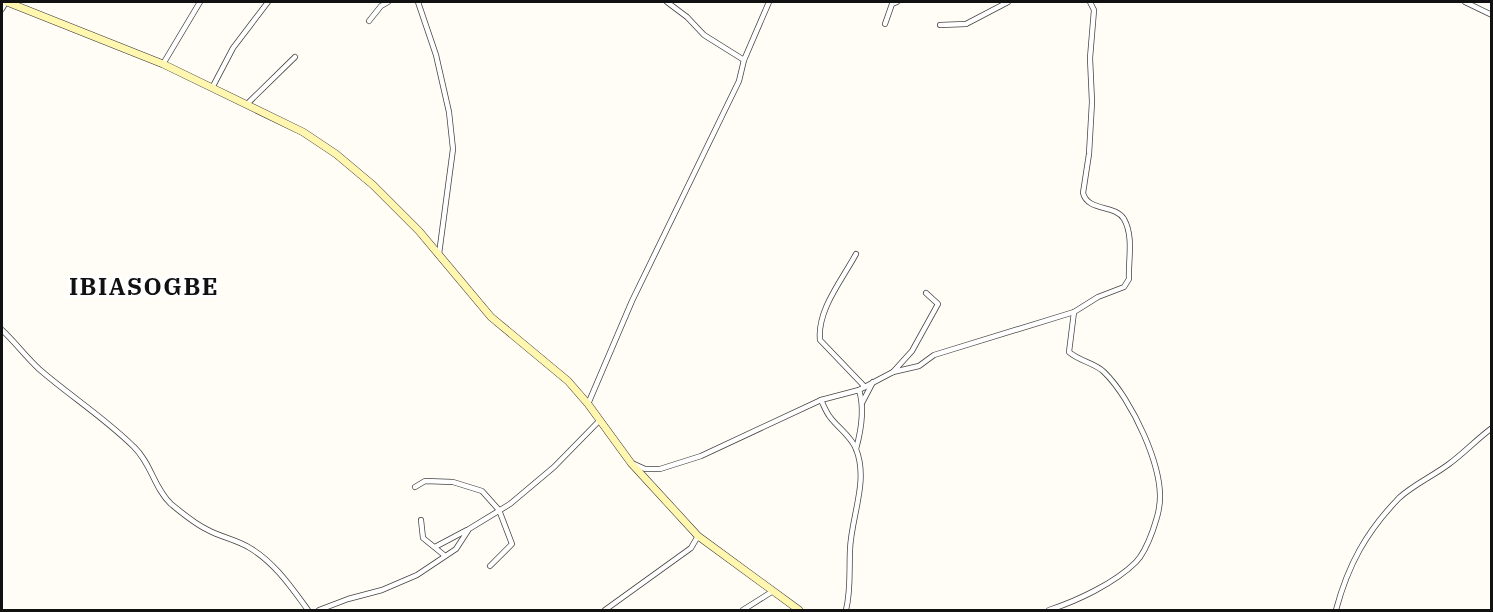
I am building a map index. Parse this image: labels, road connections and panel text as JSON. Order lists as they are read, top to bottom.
{
  "districts": ["IBIASOGBE"]
}
